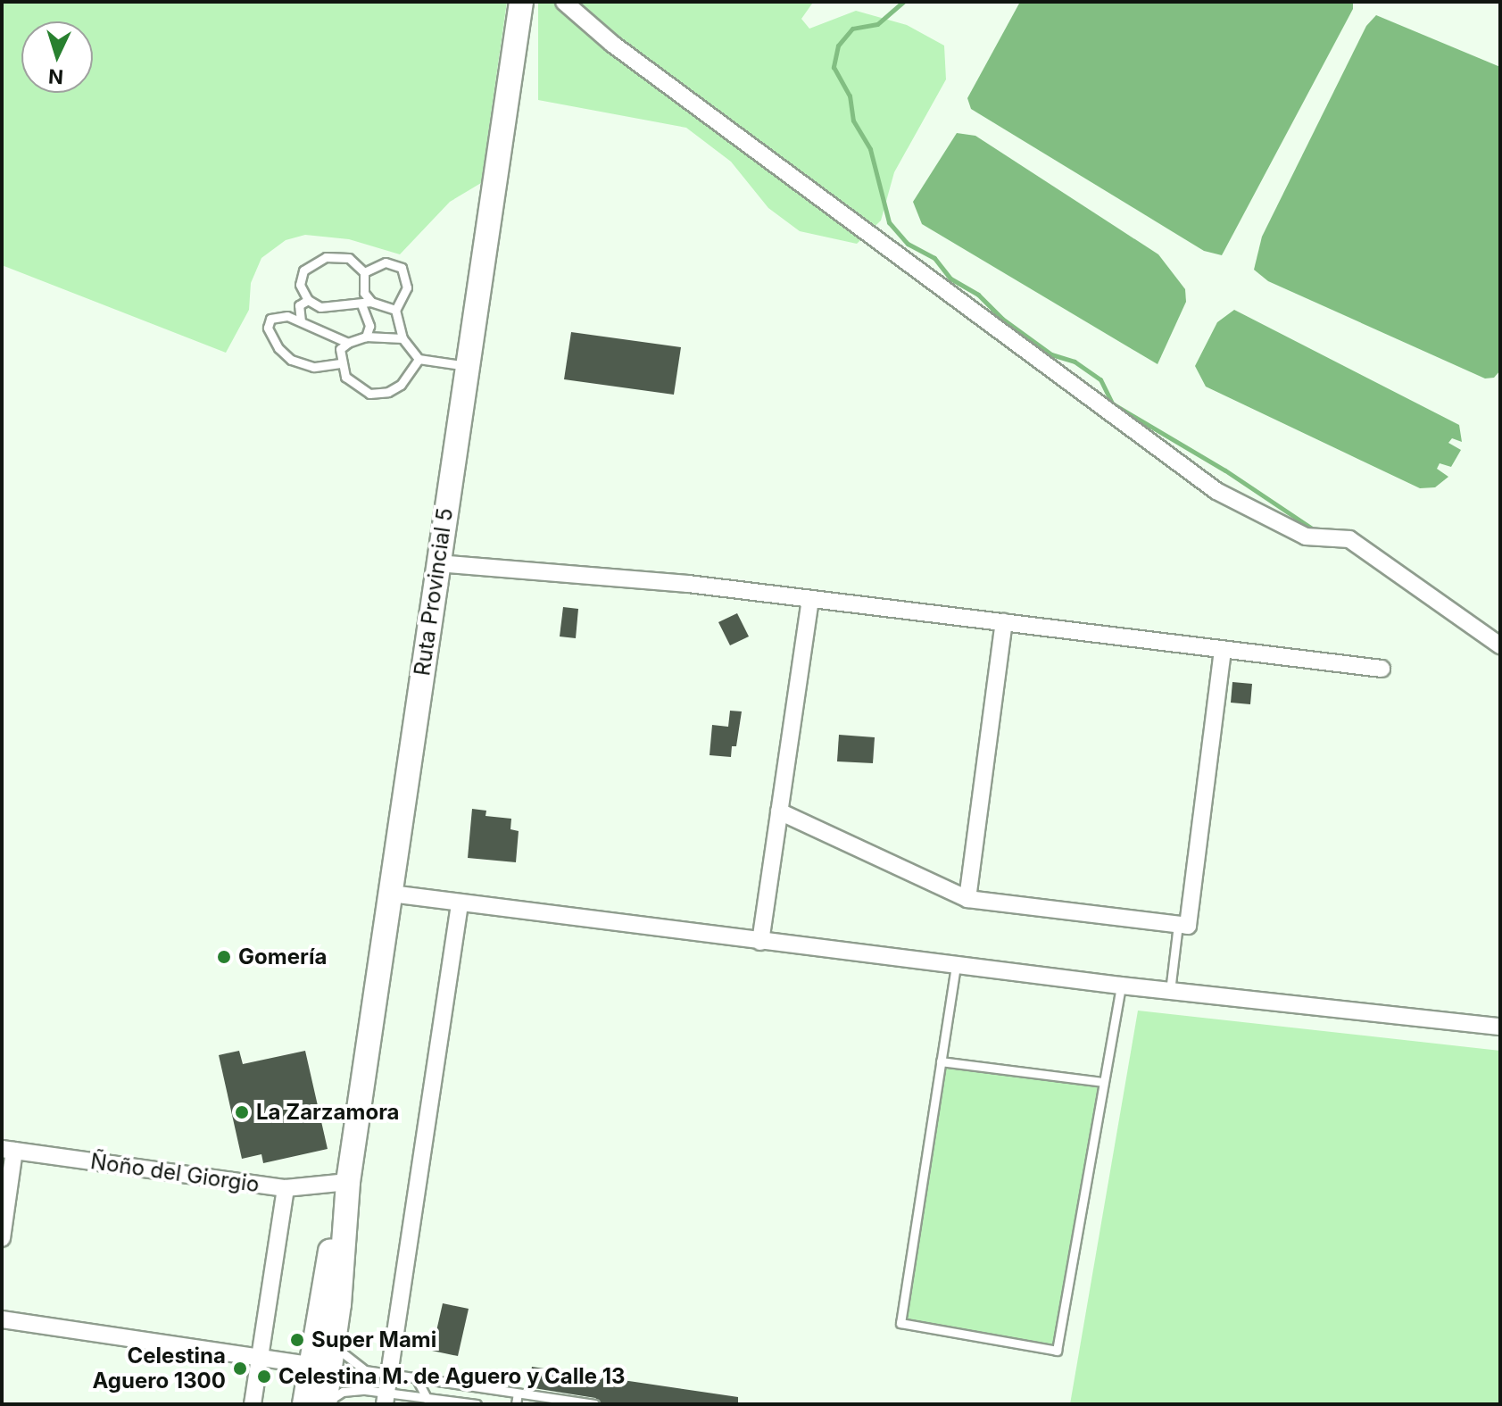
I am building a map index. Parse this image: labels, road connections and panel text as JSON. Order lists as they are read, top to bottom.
{
  "streets": {
    "main road": ["Ruta Provincial 5"],
    "street": ["Ñoño del Giorgio"]
  },
  "crossings": [
    ["Ruta Provincial 5", "Ñoño del Giorgio"]
  ],
  "places": [
    "Gomería",
    "La Zarzamora",
    "Super Mami",
    "Celestina Aguero 1300",
    "Celestina M. de Aguero y Calle 13"
  ],
  "north": "bottom"
}
